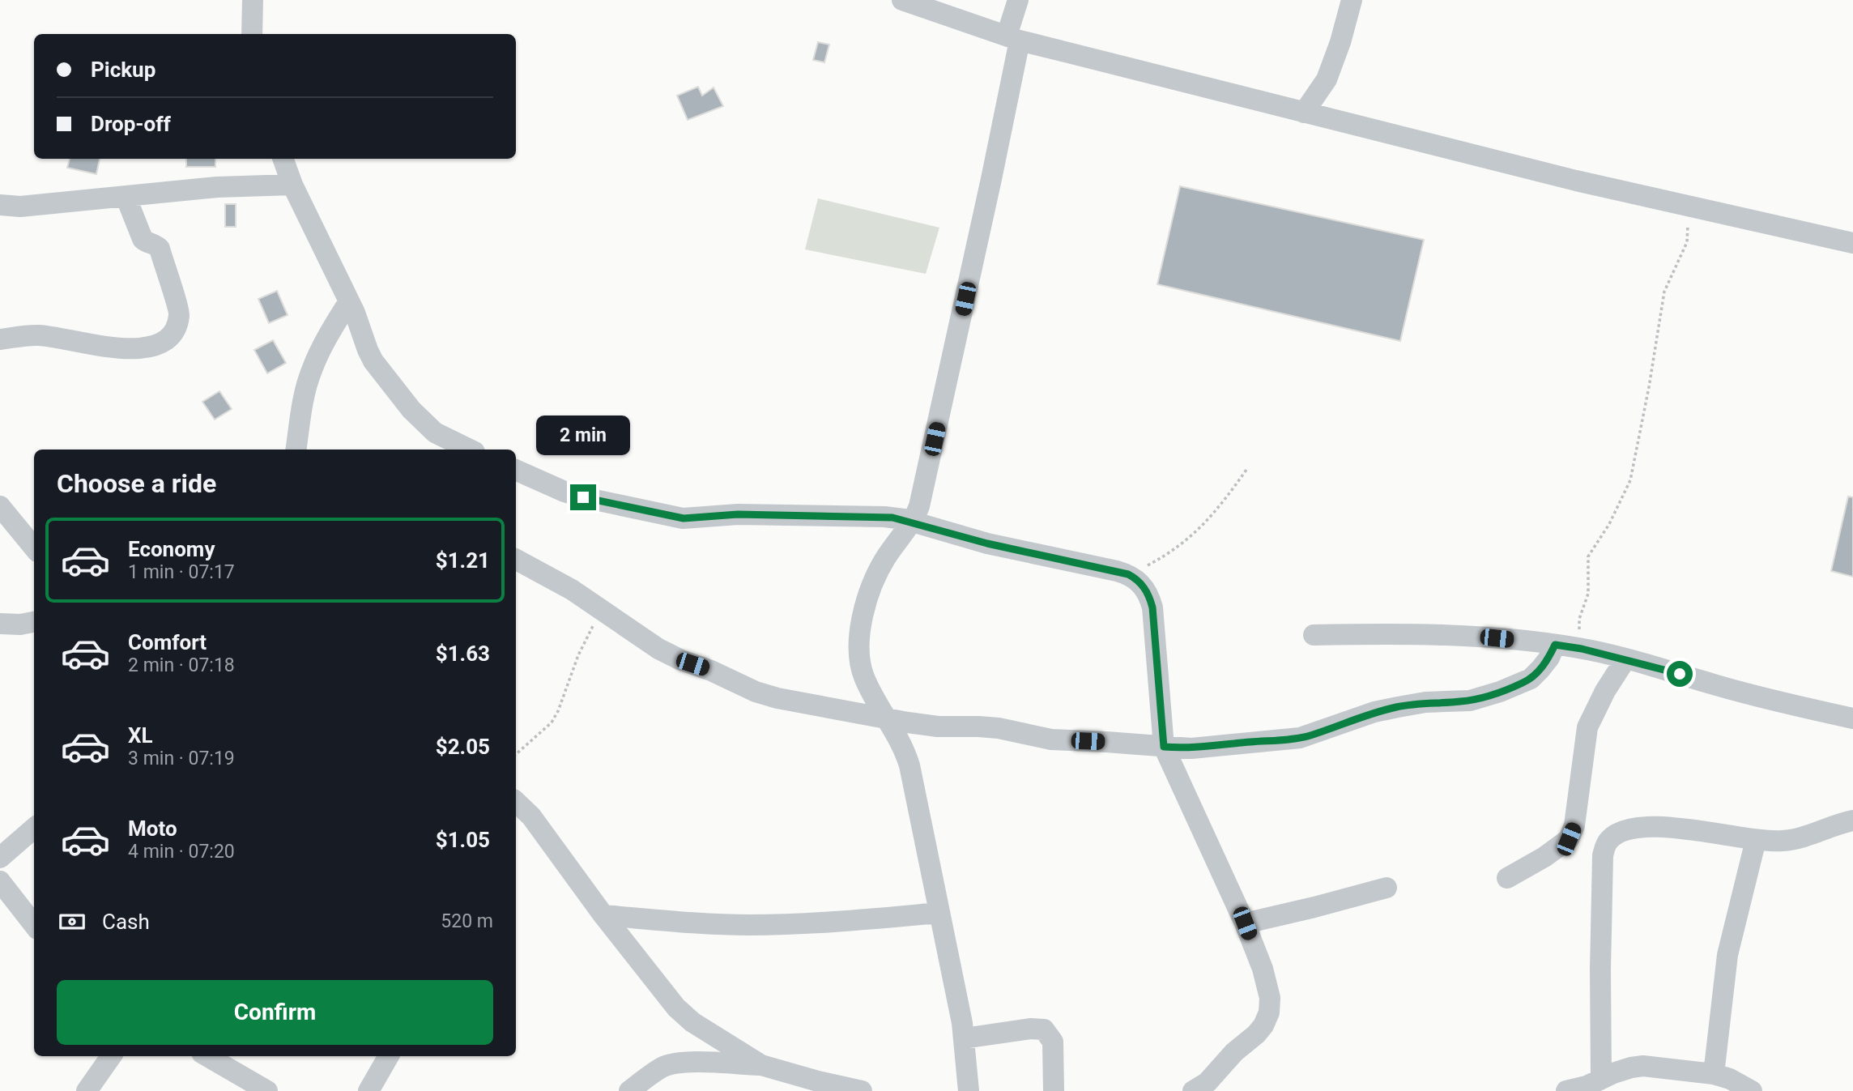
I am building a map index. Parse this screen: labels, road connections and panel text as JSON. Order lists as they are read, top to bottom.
{
  "page": {
    "banner": ["Pickup", "Drop-off"],
    "bubble": "2 min",
    "heading": "Choose a ride",
    "list": [
      {
        "name": "Economy",
        "note": "1 min · 07:17",
        "value": "$1.21"
      },
      {
        "name": "Comfort",
        "note": "2 min · 07:18",
        "value": "$1.63"
      },
      {
        "name": "XL",
        "note": "3 min · 07:19",
        "value": "$2.05"
      },
      {
        "name": "Moto",
        "note": "4 min · 07:20",
        "value": "$1.05"
      }
    ],
    "pay": ["Cash", "520 m"],
    "buttons": "Confirm"
  }
}
